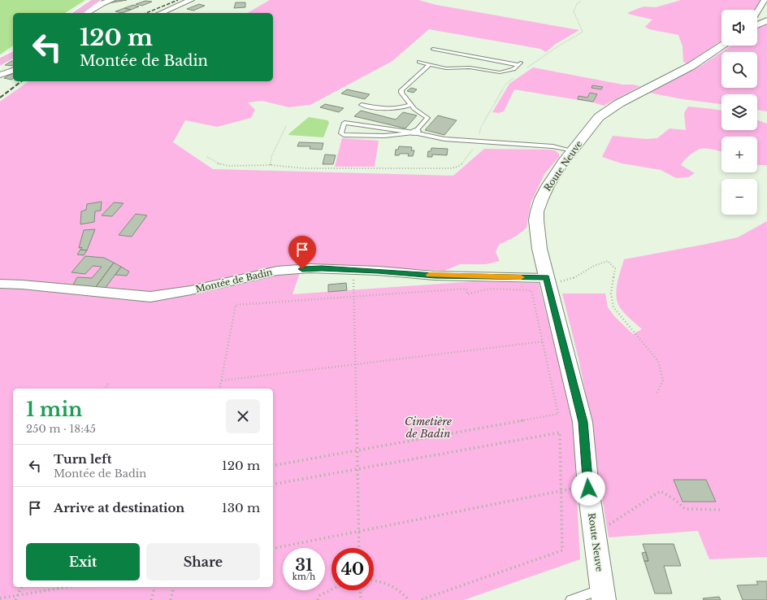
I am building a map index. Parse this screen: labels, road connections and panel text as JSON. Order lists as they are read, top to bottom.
{
  "streets": {
    "street": ["Route Neuve", "Montée de Badin"]
  },
  "crossings": [
    ["Route Neuve", "Montée de Badin"]
  ],
  "parks": ["Cimetière de Badin"],
  "page": {
    "map_buttons": ["+", "−"],
    "turn": ["120 m", "Montée de Badin"],
    "heading": ["1 min", "250 m · 18:45"],
    "list": [
      {
        "name": "Turn left",
        "note": "Montée de Badin",
        "value": "120 m"
      },
      {
        "name": "Arrive at destination",
        "value": "130 m"
      }
    ],
    "buttons": ["Exit", "Share"],
    "speed": "31 km/h",
    "limit": "40"
  }
}
